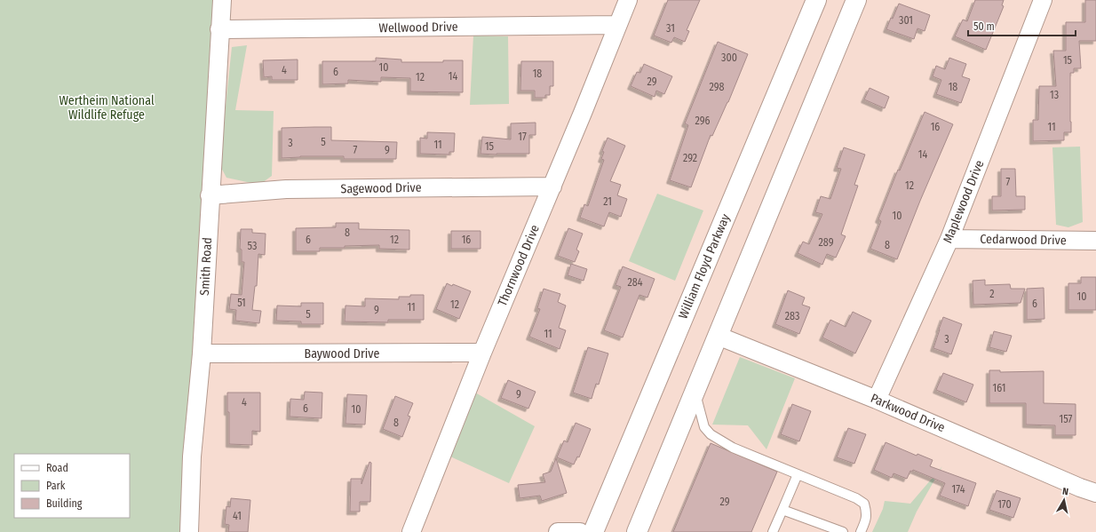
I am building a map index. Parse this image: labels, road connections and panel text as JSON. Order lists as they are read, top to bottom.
{
  "streets": {
    "highway": ["William Floyd Parkway"],
    "street": [
      "Wellwood Drive",
      "Sagewood Drive",
      "Maplewood Drive",
      "Cedarwood Drive",
      "Thornwood Drive",
      "Smith Road",
      "Baywood Drive",
      "Parkwood Drive"
    ]
  },
  "crossings": [
    ["Wellwood Drive", "Thornwood Drive"],
    ["Wellwood Drive", "Smith Road"],
    ["Sagewood Drive", "Thornwood Drive"],
    ["Sagewood Drive", "Smith Road"],
    ["Maplewood Drive", "Cedarwood Drive"],
    ["Maplewood Drive", "Parkwood Drive"],
    ["Thornwood Drive", "Baywood Drive"],
    ["Smith Road", "Baywood Drive"]
  ],
  "parks": ["Wertheim National Wildlife Refuge"],
  "house_numbers": [
    "301",
    "31",
    "300",
    "15",
    "10",
    "4",
    "6",
    "18",
    "14",
    "12",
    "29",
    "298",
    "18",
    "13",
    "296",
    "16",
    "11",
    "17",
    "5",
    "3",
    "11",
    "15",
    "7",
    "9",
    "14",
    "292",
    "7",
    "12",
    "21",
    "10",
    "8",
    "6",
    "12",
    "16",
    "289",
    "8",
    "53",
    "284",
    "2",
    "10",
    "51",
    "6",
    "12",
    "11",
    "9",
    "5",
    "283",
    "11",
    "3",
    "161",
    "9",
    "4",
    "6",
    "10",
    "157",
    "8",
    "174",
    "29",
    "170",
    "41"
  ],
  "legend": ["Road", "Park", "Building"],
  "scale_bar": "50 m",
  "north": "top"
}
